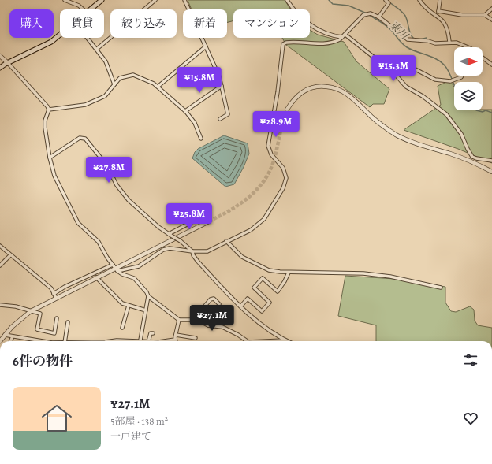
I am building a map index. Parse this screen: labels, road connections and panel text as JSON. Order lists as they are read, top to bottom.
{
  "water": ["東川"],
  "north": "right",
  "page": {
    "chip": [
      "購入",
      "賃貸",
      "絞り込み",
      "新着",
      "マンション"
    ],
    "price": [
      "¥15.3M",
      "¥15.8M",
      "¥28.9M",
      "¥27.8M",
      "¥25.8M",
      "¥27.1M"
    ],
    "heading": "6件の物件",
    "list": [
      {
        "name": "¥27.1M",
        "note": "5部屋 · 138 m² · 一戸建て"
      }
    ]
  }
}
